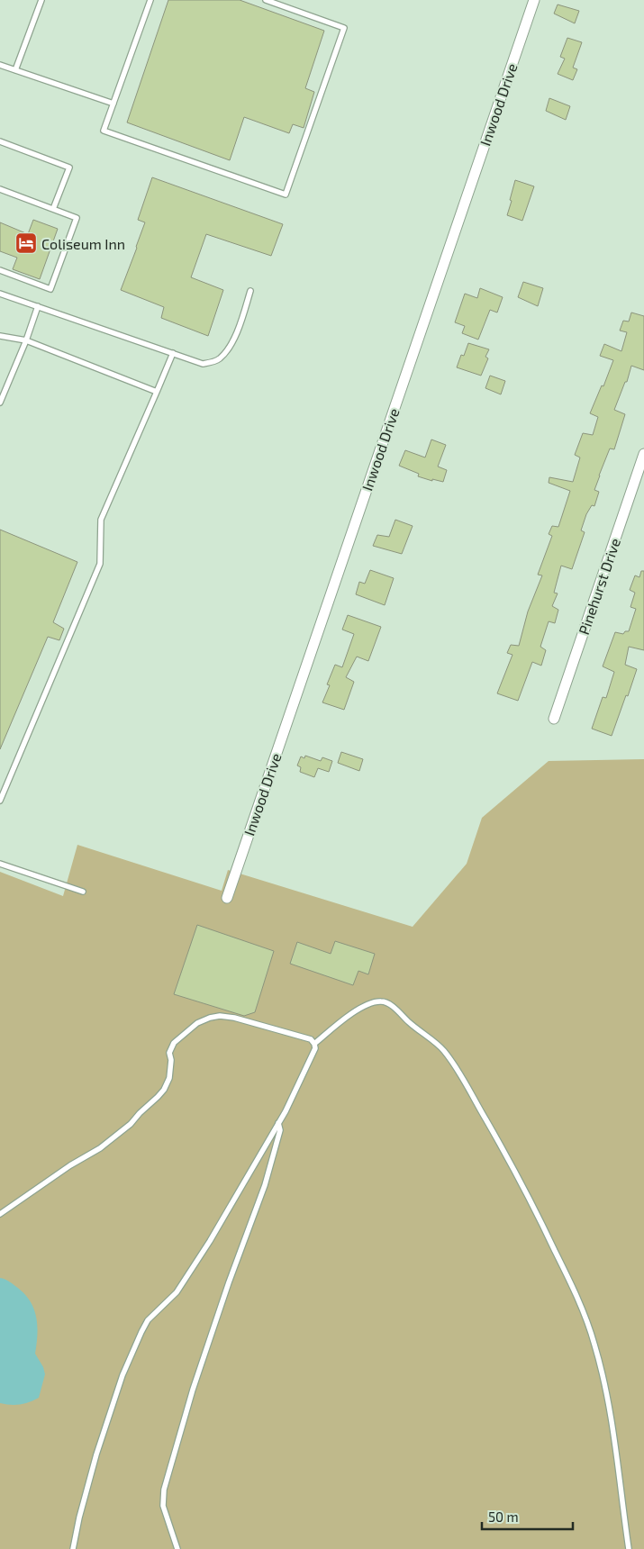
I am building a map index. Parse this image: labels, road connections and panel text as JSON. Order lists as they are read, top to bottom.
{
  "streets": {
    "street": ["Inwood Drive", "Pinehurst Drive"]
  },
  "places": {
    "hotel": ["Coliseum Inn"]
  },
  "scale_bar": "50 m"
}
